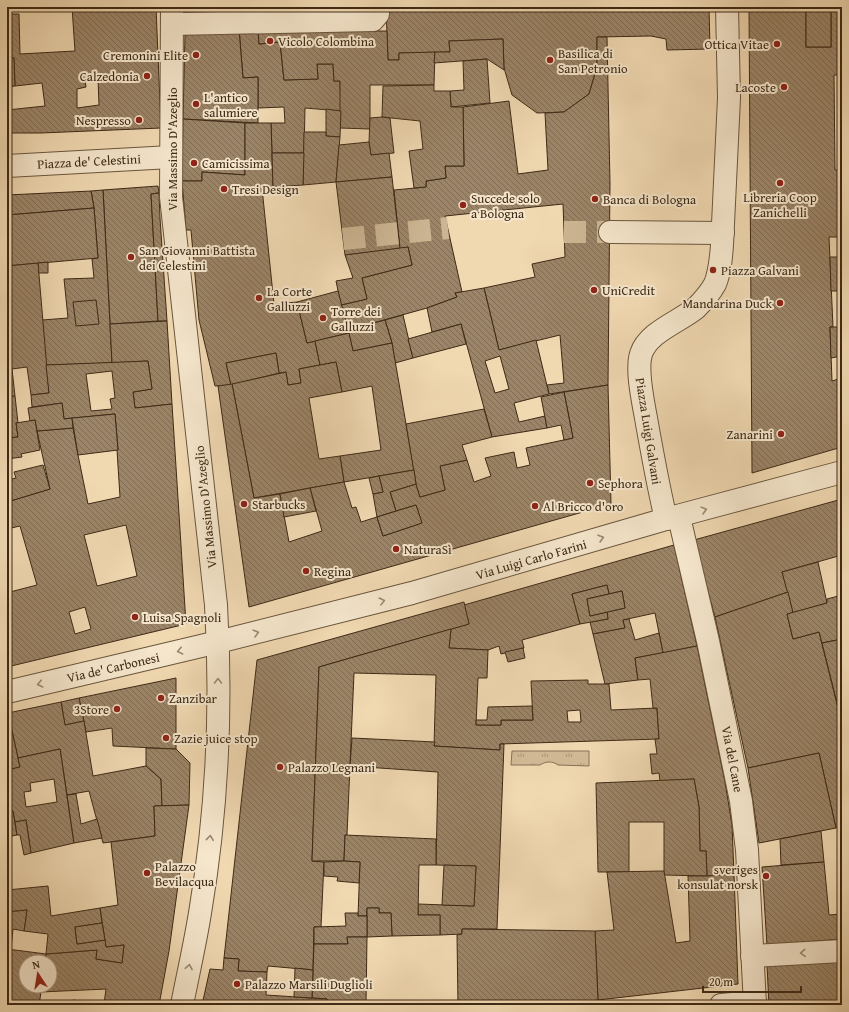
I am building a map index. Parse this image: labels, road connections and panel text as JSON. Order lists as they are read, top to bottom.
{
  "streets": {
    "street": [
      "Via Massimo D'Azeglio",
      "Piazza de' Celestini",
      "Piazza Luigi Galvani",
      "Via Luigi Carlo Farini",
      "Via de' Carbonesi",
      "Via del Cane"
    ]
  },
  "crossings": [
    ["Via Massimo D'Azeglio", "Piazza de' Celestini"],
    ["Via Massimo D'Azeglio", "Via Luigi Carlo Farini"],
    ["Via Massimo D'Azeglio", "Via de' Carbonesi"],
    ["Piazza Luigi Galvani", "Via Luigi Carlo Farini"],
    ["Piazza Luigi Galvani", "Via del Cane"],
    ["Via Luigi Carlo Farini", "Via de' Carbonesi"],
    ["Via Luigi Carlo Farini", "Via del Cane"]
  ],
  "one_way": ["Via Massimo D'Azeglio", "Via Luigi Carlo Farini", "Via de' Carbonesi"],
  "places": [
    "Vicolo Colombina",
    "Ottica Vitae",
    "Cremonini Elite",
    "Basilica di San Petronio",
    "Calzedonia",
    "Lacoste",
    "L'antico salumiere",
    "Nespresso",
    "Camicissima",
    "Libreria Coop Zanichelli",
    "Tresi Design",
    "Banca di Bologna",
    "Succede solo a Bologna",
    "San Giovanni Battista dei Celestini",
    "Piazza Galvani",
    "UniCredit",
    "La Corte Galluzzi",
    "Mandarina Duck",
    "Torre dei Galluzzi",
    "Zanarini",
    "Sephora",
    "Starbucks",
    "Al Bricco d'oro",
    "NaturaSì",
    "Regina",
    "Luisa Spagnoli",
    "Zanzibar",
    "3Store",
    "Zazie juice stop",
    "Palazzo Legnani",
    "Palazzo Bevilacqua",
    "sveriges konsulat norsk",
    "Palazzo Marsili Duglioli"
  ],
  "scale_bar": "20 m",
  "north": "top"
}
